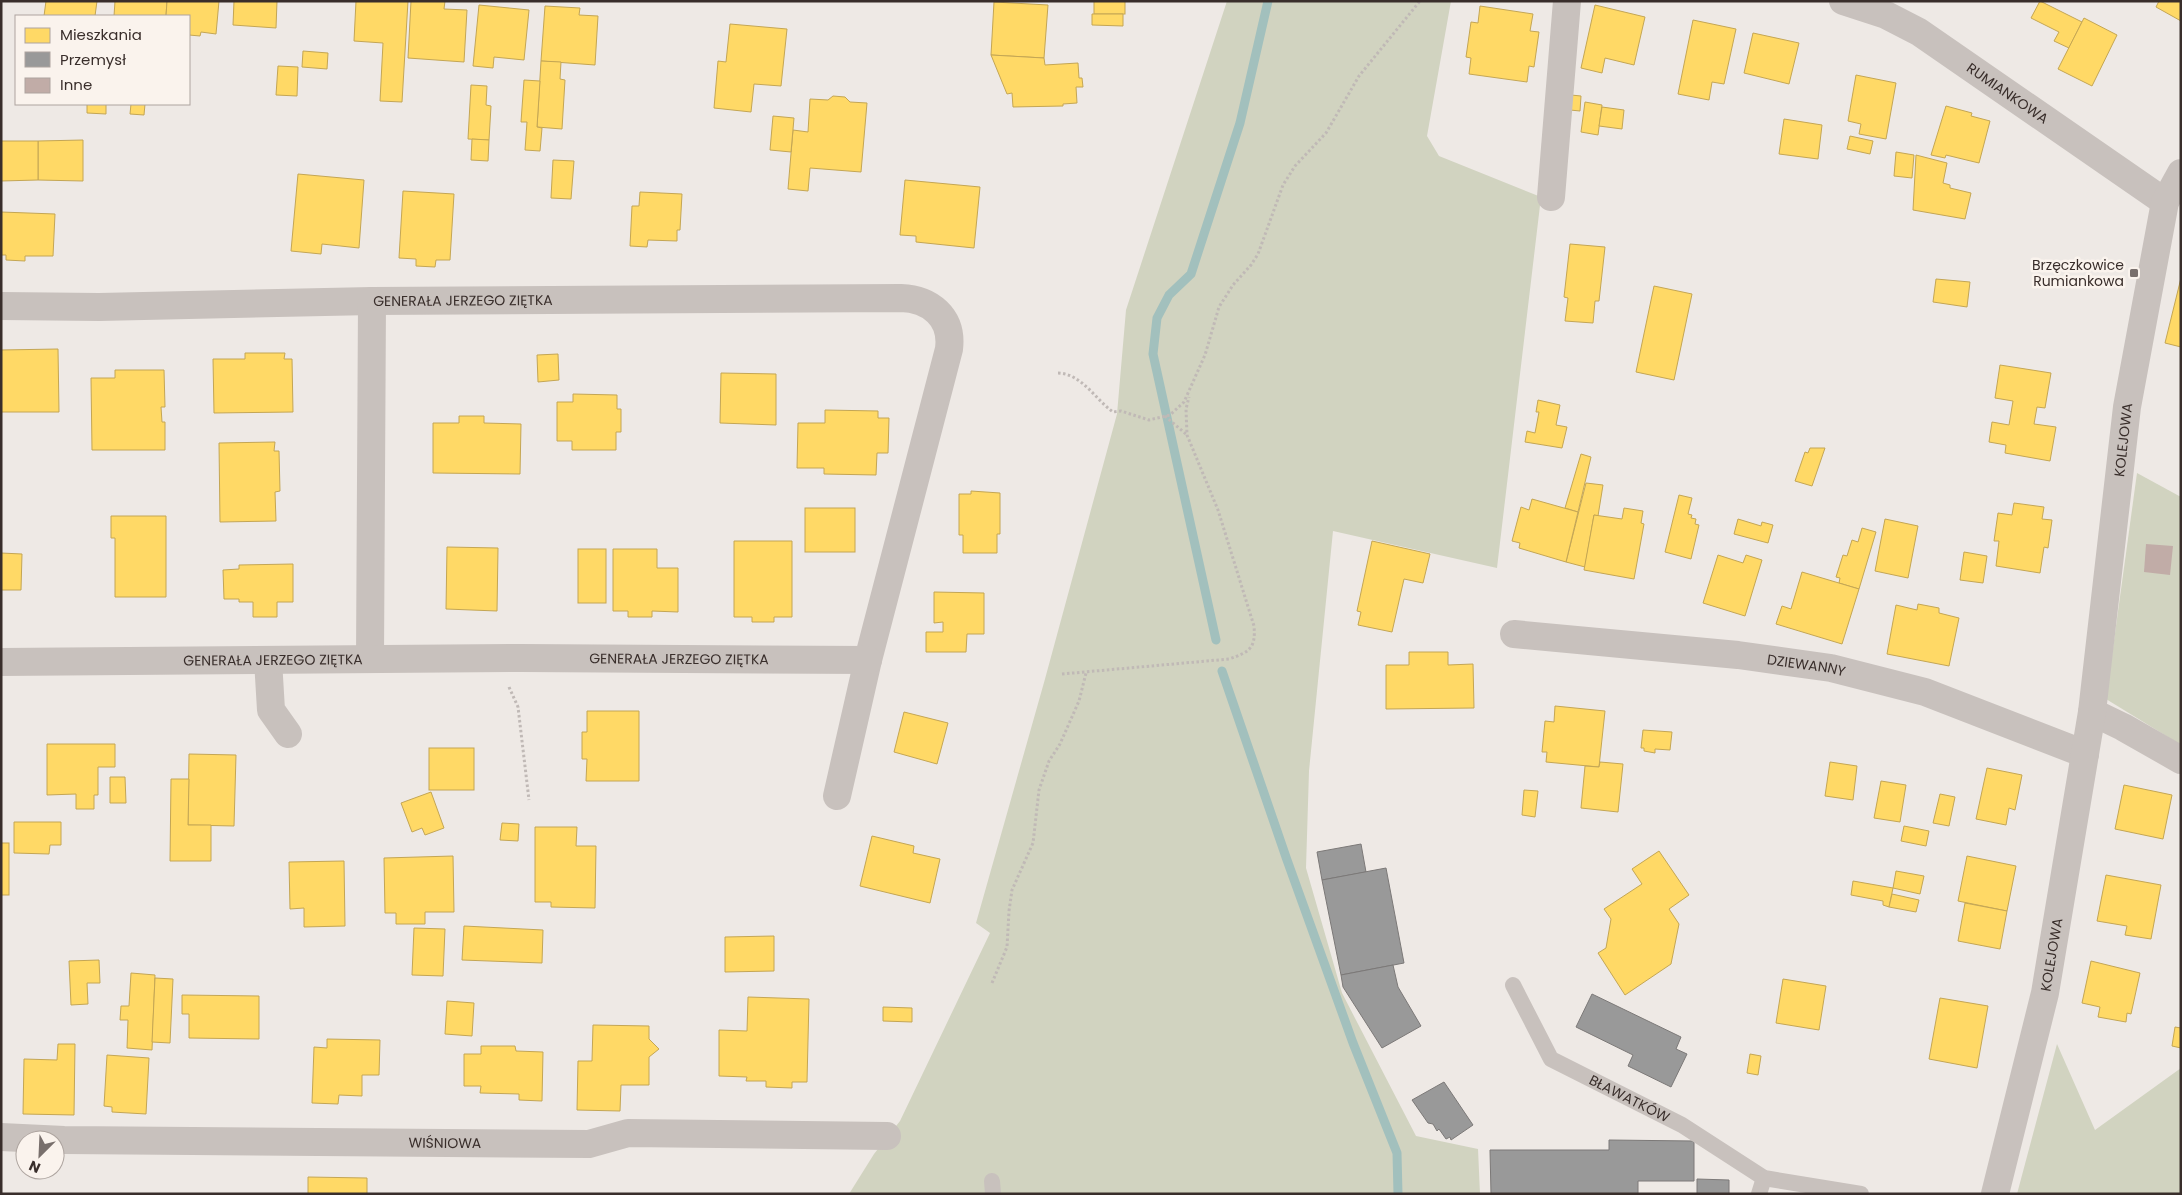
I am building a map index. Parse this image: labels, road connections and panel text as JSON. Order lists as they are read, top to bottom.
{
  "streets": {
    "street": [
      "RUMIANKOWA",
      "GENERAŁA JERZEGO ZIĘTKA",
      "KOLEJOWA",
      "DZIEWANNY",
      "WIŚNIOWA"
    ],
    "lane": ["BŁAWATKÓW"]
  },
  "crossings": [
    ["RUMIANKOWA", "KOLEJOWA"],
    ["KOLEJOWA", "DZIEWANNY"]
  ],
  "places": {
    "transit": ["Brzęczkowice Rumiankowa"]
  },
  "legend": ["Mieszkania", "Przemysł", "Inne"],
  "north": "bottom left"
}
